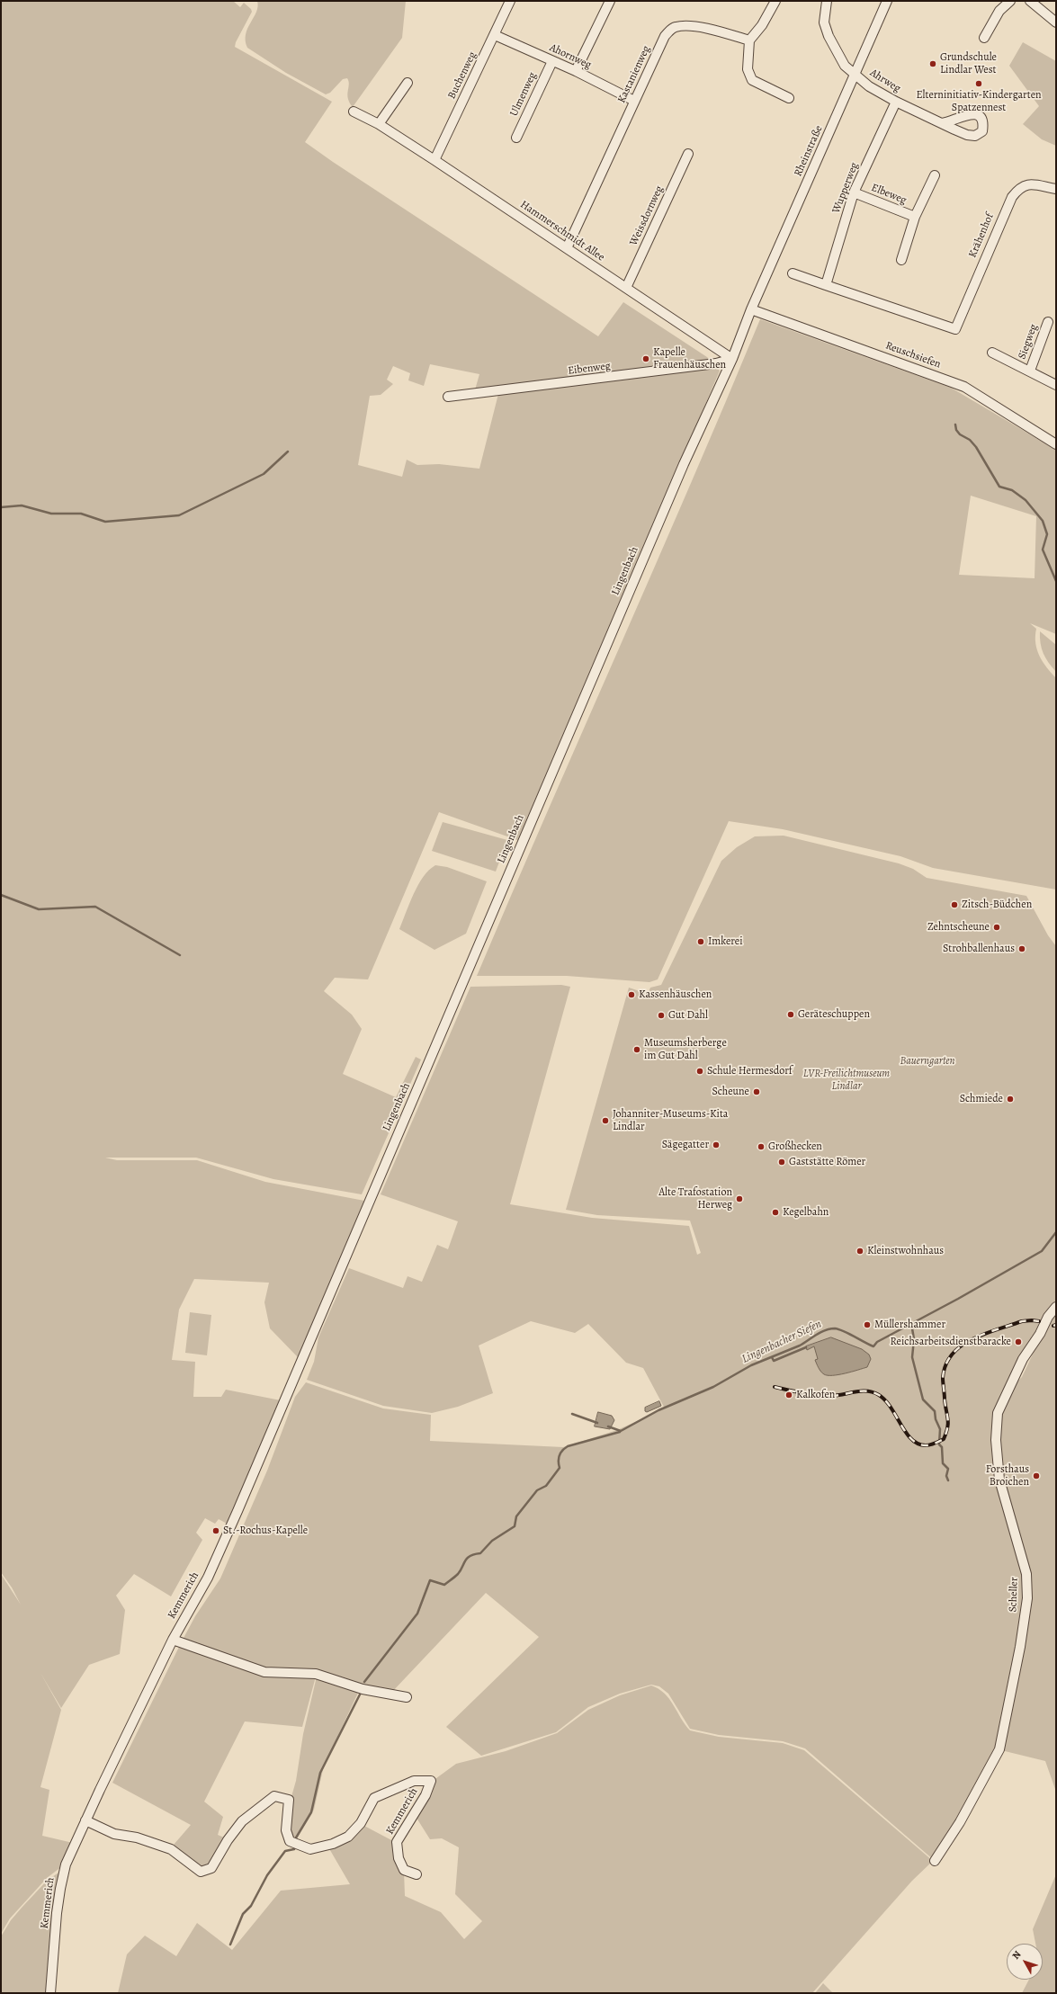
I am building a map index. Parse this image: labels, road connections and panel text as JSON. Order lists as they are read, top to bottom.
{
  "streets": {
    "street": [
      "Ahornweg",
      "Kastanienweg",
      "Buchenweg",
      "Ahrweg",
      "Ulmenweg",
      "Rheinstraße",
      "Wupperweg",
      "Elbeweg",
      "Weissdornweg",
      "Hammerschmidt Allee",
      "Krähenhof",
      "Siegweg",
      "Reuschsiefen",
      "Eibenweg",
      "Lingenbach",
      "Scheller",
      "Kemmerich"
    ]
  },
  "crossings": [
    ["Ahornweg", "Kastanienweg"],
    ["Ahornweg", "Buchenweg"],
    ["Ahornweg", "Ulmenweg"],
    ["Kastanienweg", "Hammerschmidt Allee"],
    ["Buchenweg", "Hammerschmidt Allee"],
    ["Ahrweg", "Rheinstraße"],
    ["Ahrweg", "Wupperweg"],
    ["Rheinstraße", "Reuschsiefen"],
    ["Rheinstraße", "Lingenbach"],
    ["Wupperweg", "Elbeweg"],
    ["Wupperweg", "Krähenhof"],
    ["Weissdornweg", "Hammerschmidt Allee"],
    ["Hammerschmidt Allee", "Eibenweg"],
    ["Hammerschmidt Allee", "Lingenbach"],
    ["Reuschsiefen", "Lingenbach"],
    ["Eibenweg", "Lingenbach"],
    ["Lingenbach", "Kemmerich"]
  ],
  "water": ["Lingenbacher Siefen"],
  "parks": ["Bauerngarten", "LVR-Freilichtmuseum Lindlar"],
  "places": [
    "Grundschule Lindlar West",
    "Elterninitiativ-Kindergarten Spatzennest",
    "Kapelle Frauenhäuschen",
    "Zitsch-Büdchen",
    "Zehntscheune",
    "Imkerei",
    "Strohballenhaus",
    "Kassenhäuschen",
    "Geräteschuppen",
    "Gut Dahl",
    "Museumsherberge im Gut Dahl",
    "Schule Hermesdorf",
    "Scheune",
    "Schmiede",
    "Johanniter-Museums-Kita Lindlar",
    "Sägegatter",
    "Großhecken",
    "Gaststätte Römer",
    "Alte Trafostation Herweg",
    "Kegelbahn",
    "Kleinstwohnhaus",
    "Müllershammer",
    "Reichsarbeitsdienstbaracke",
    "Kalkofen",
    "Forsthaus Broichen",
    "St.-Rochus-Kapelle"
  ],
  "north": "top left"
}
